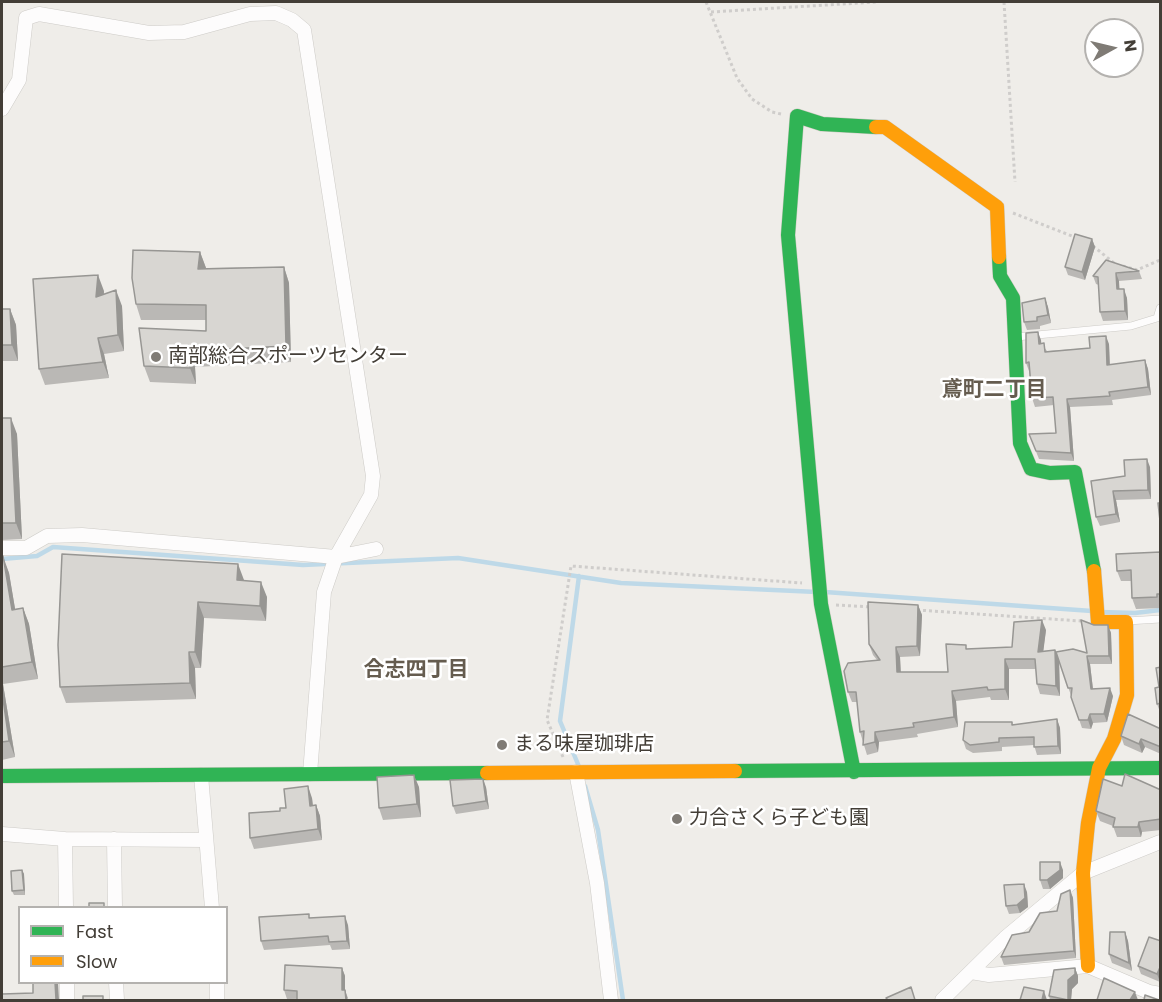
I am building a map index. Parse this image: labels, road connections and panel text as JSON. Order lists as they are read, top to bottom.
{
  "districts": ["鳶町二丁目", "合志四丁目"],
  "places": ["南部総合スポーツセンター", "まる味屋珈琲店", "力合さくら子ども園"],
  "legend": ["Fast", "Slow"],
  "north": "right"
}
